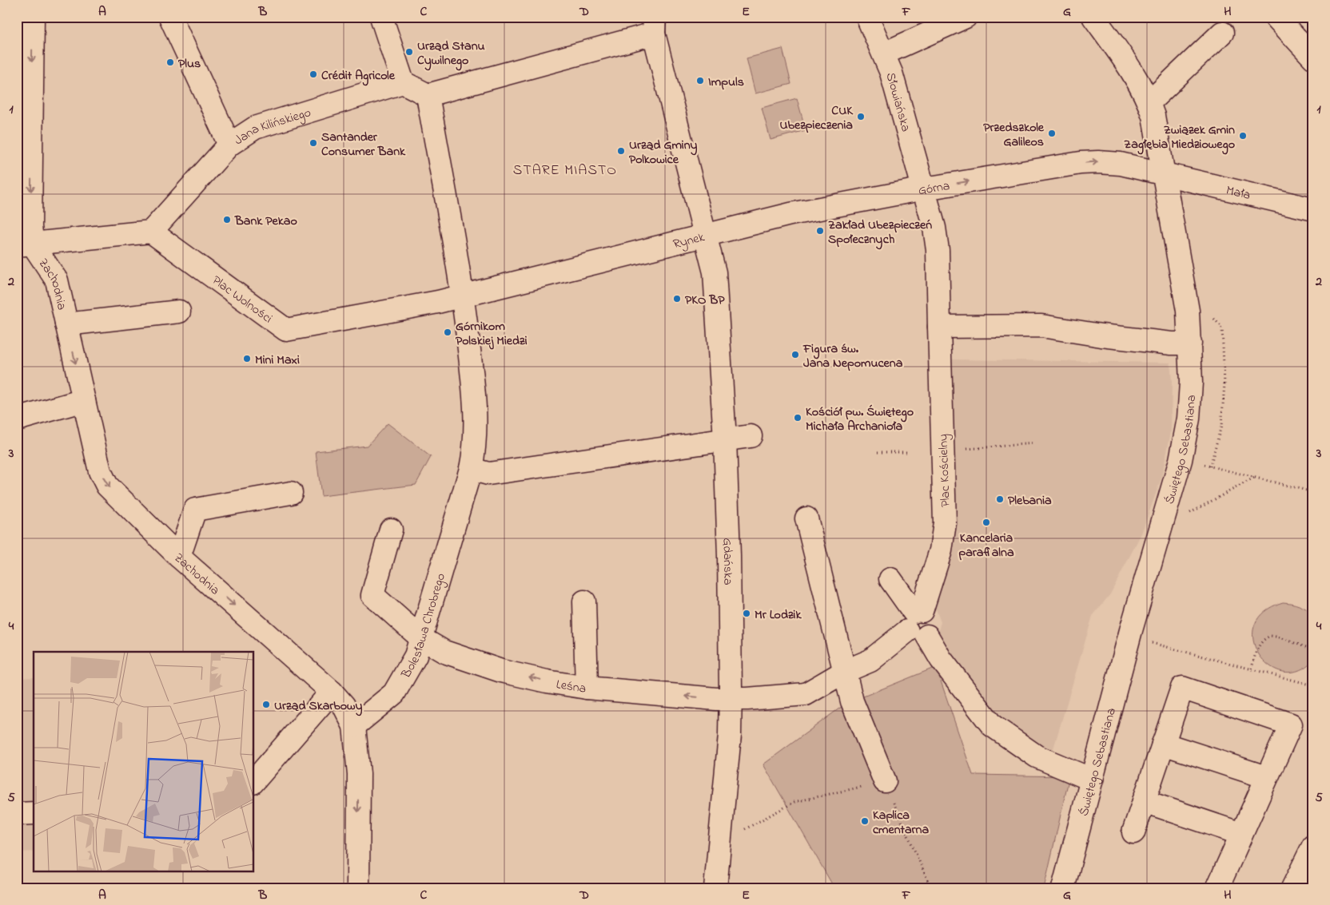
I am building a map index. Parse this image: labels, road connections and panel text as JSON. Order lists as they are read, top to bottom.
{
  "streets": {
    "street": [
      "Słowiańska",
      "Jana Kilińskiego",
      "Górna",
      "Mała",
      "Rynek",
      "Zachodnia",
      "Plac Wolności",
      "Świętego Sebastiana",
      "Plac Kościelny",
      "Gdańska",
      "Bolesława Chrobrego",
      "Leśna"
    ]
  },
  "crossings": [
    ["Słowiańska", "Górna"],
    ["Słowiańska", "Plac Kościelny"],
    ["Jana Kilińskiego", "Plac Wolności"],
    ["Górna", "Mała"],
    ["Górna", "Rynek"],
    ["Górna", "Świętego Sebastiana"],
    ["Górna", "Gdańska"],
    ["Mała", "Świętego Sebastiana"],
    ["Rynek", "Plac Wolności"],
    ["Rynek", "Gdańska"],
    ["Zachodnia", "Bolesława Chrobrego"],
    ["Gdańska", "Leśna"],
    ["Bolesława Chrobrego", "Leśna"]
  ],
  "one_way": ["Zachodnia", "Leśna"],
  "districts": ["STARE MIASTO"],
  "places": [
    "Urząd Stanu Cywilnego",
    "Plus",
    "Crédit Agricole",
    "Impuls",
    "CUK Ubezpieczenia",
    "Przedszkole Galileos",
    "Związek Gmin Zagłębia Miedziowego",
    "Santander Consumer Bank",
    "Urząd Gminy Polkowice",
    "Bank Pekao",
    "Zakład Ubezpieczeń Społecznych",
    "PKO BP",
    "Górnikom Polskiej Miedzi",
    "Figura św. Jana Nepomucena",
    "Mini Maxi",
    "Kościół pw. Świętego Michała Archanioła",
    "Plebania",
    "Kancelaria parafialna",
    "Mr Lodzik",
    "Urząd Skarbowy",
    "Kaplica cmentarna"
  ],
  "grid": {
    "columns": [
      "A",
      "B",
      "C",
      "D",
      "E",
      "F",
      "G",
      "H"
    ],
    "rows": [
      "1",
      "2",
      "3",
      "4",
      "5"
    ]
  }
}
